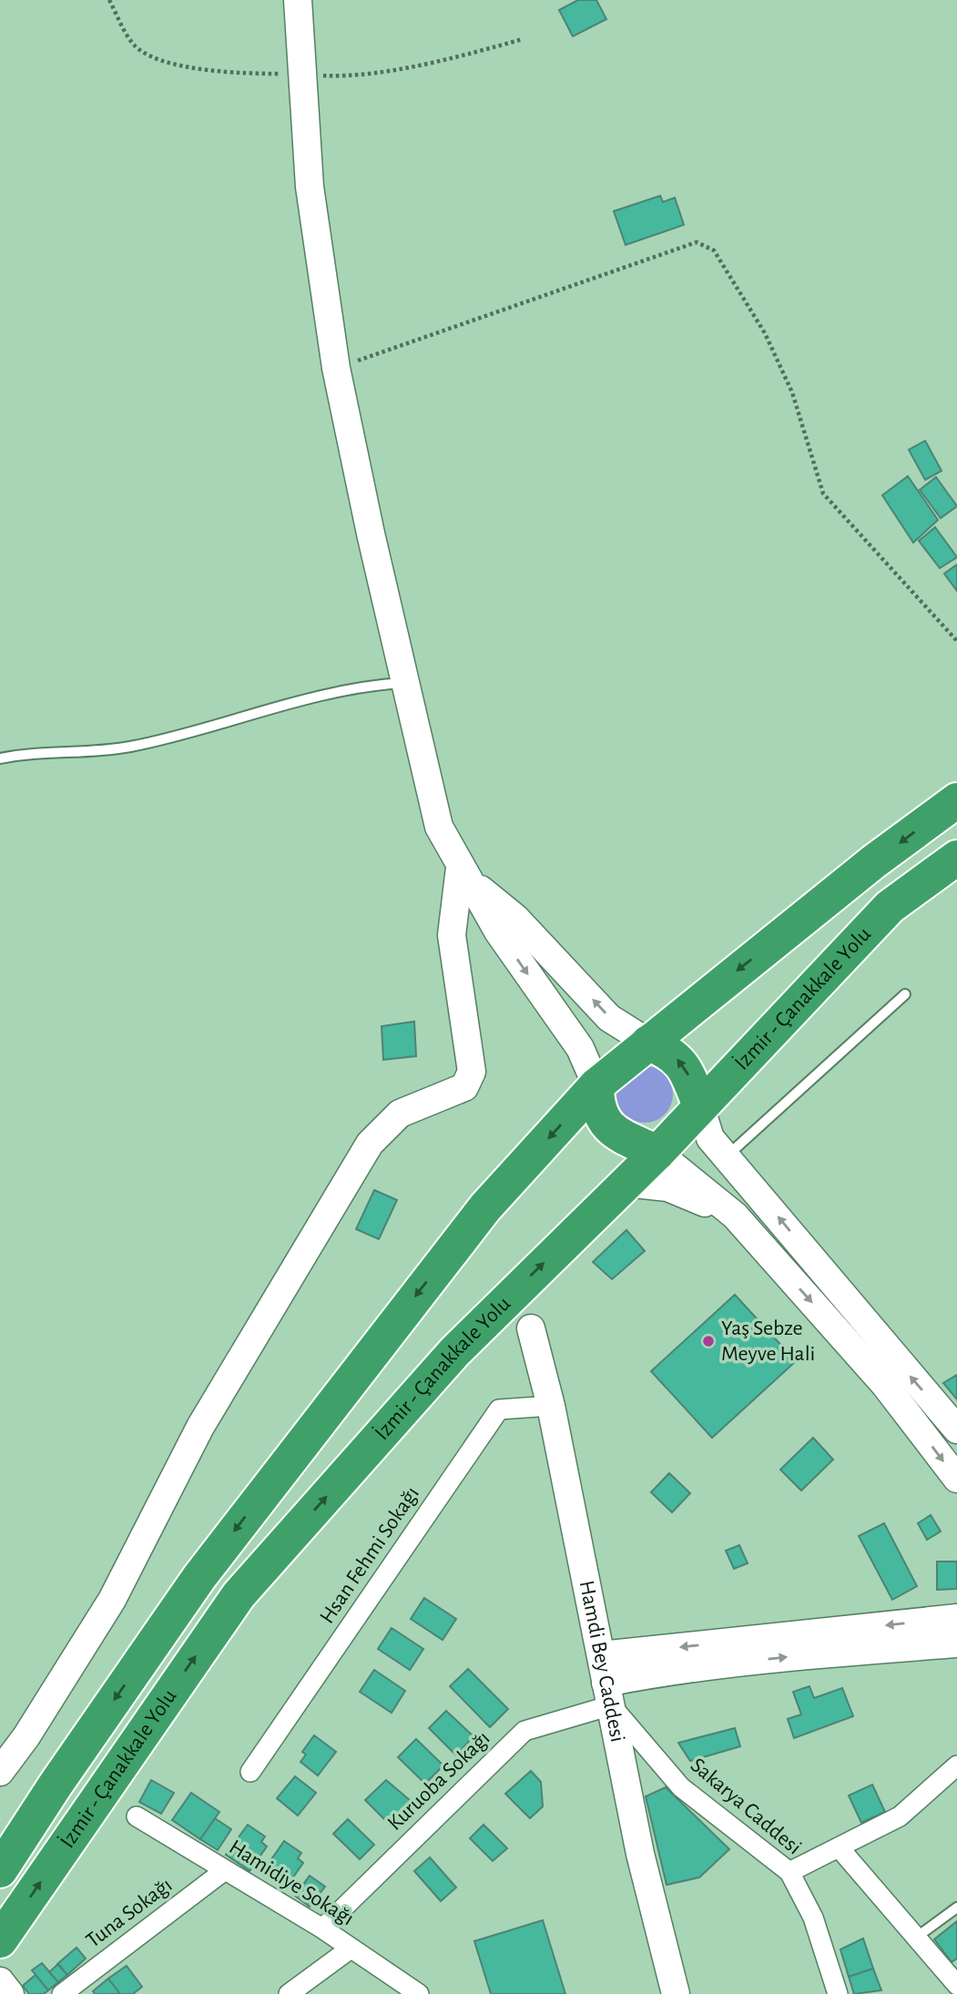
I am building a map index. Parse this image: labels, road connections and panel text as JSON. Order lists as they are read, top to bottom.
{
  "streets": {
    "highway": ["İzmir - Çanakkale Yolu"],
    "main road": ["Hamdi Bey Caddesi"],
    "street": [
      "Hsan Fehmi Sokağı",
      "Kuruoba Sokağı",
      "Sakarya Caddesi",
      "Hamidiye Sokağı",
      "Tuna Sokağı"
    ]
  },
  "crossings": [
    ["Hsan Fehmi Sokağı", "Hamdi Bey Caddesi"],
    ["Hamdi Bey Caddesi", "Kuruoba Sokağı"],
    ["Hamdi Bey Caddesi", "Sakarya Caddesi"],
    ["Kuruoba Sokağı", "Sakarya Caddesi"],
    ["Kuruoba Sokağı", "Hamidiye Sokağı"],
    ["Hamidiye Sokağı", "Tuna Sokağı"]
  ],
  "places": ["Yaş Sebze Meyve Hali"]
}
